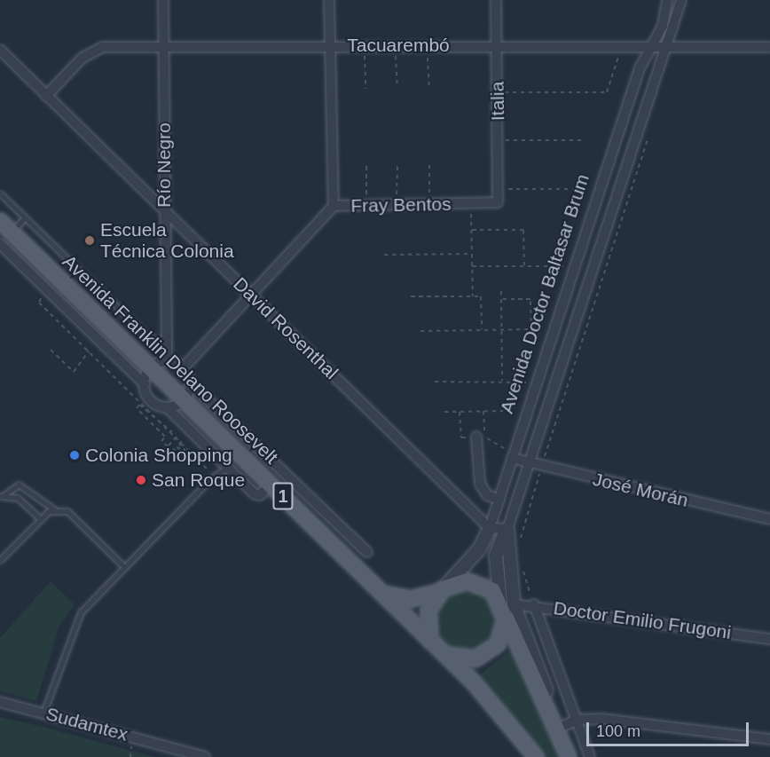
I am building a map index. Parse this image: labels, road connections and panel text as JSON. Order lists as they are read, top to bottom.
{
  "streets": {
    "main road": ["Avenida Doctor Baltasar Brum", "Avenida Franklin Delano Roosevelt", "1"],
    "street": [
      "Tacuarembó",
      "Italia",
      "Río Negro",
      "Fray Bentos",
      "David Rosenthal",
      "José Morán",
      "Doctor Emilio Frugoni",
      "Sudamtex"
    ]
  },
  "crossings": [
    ["Tacuarembó", "Italia"],
    ["Tacuarembó", "Río Negro"],
    ["Tacuarembó", "Avenida Doctor Baltasar Brum"],
    ["Tacuarembó", "David Rosenthal"],
    ["Italia", "Fray Bentos"],
    ["Río Negro", "David Rosenthal"],
    ["Río Negro", "Avenida Franklin Delano Roosevelt"],
    ["Fray Bentos", "David Rosenthal"],
    ["Avenida Doctor Baltasar Brum", "David Rosenthal"],
    ["Avenida Doctor Baltasar Brum", "Avenida Franklin Delano Roosevelt"],
    ["Avenida Doctor Baltasar Brum", "José Morán"],
    ["Avenida Doctor Baltasar Brum", "Doctor Emilio Frugoni"],
    ["Avenida Franklin Delano Roosevelt", "Doctor Emilio Frugoni"]
  ],
  "places": ["Escuela Técnica Colonia", "Colonia Shopping", "San Roque"],
  "scale_bar": "100 m"
}
